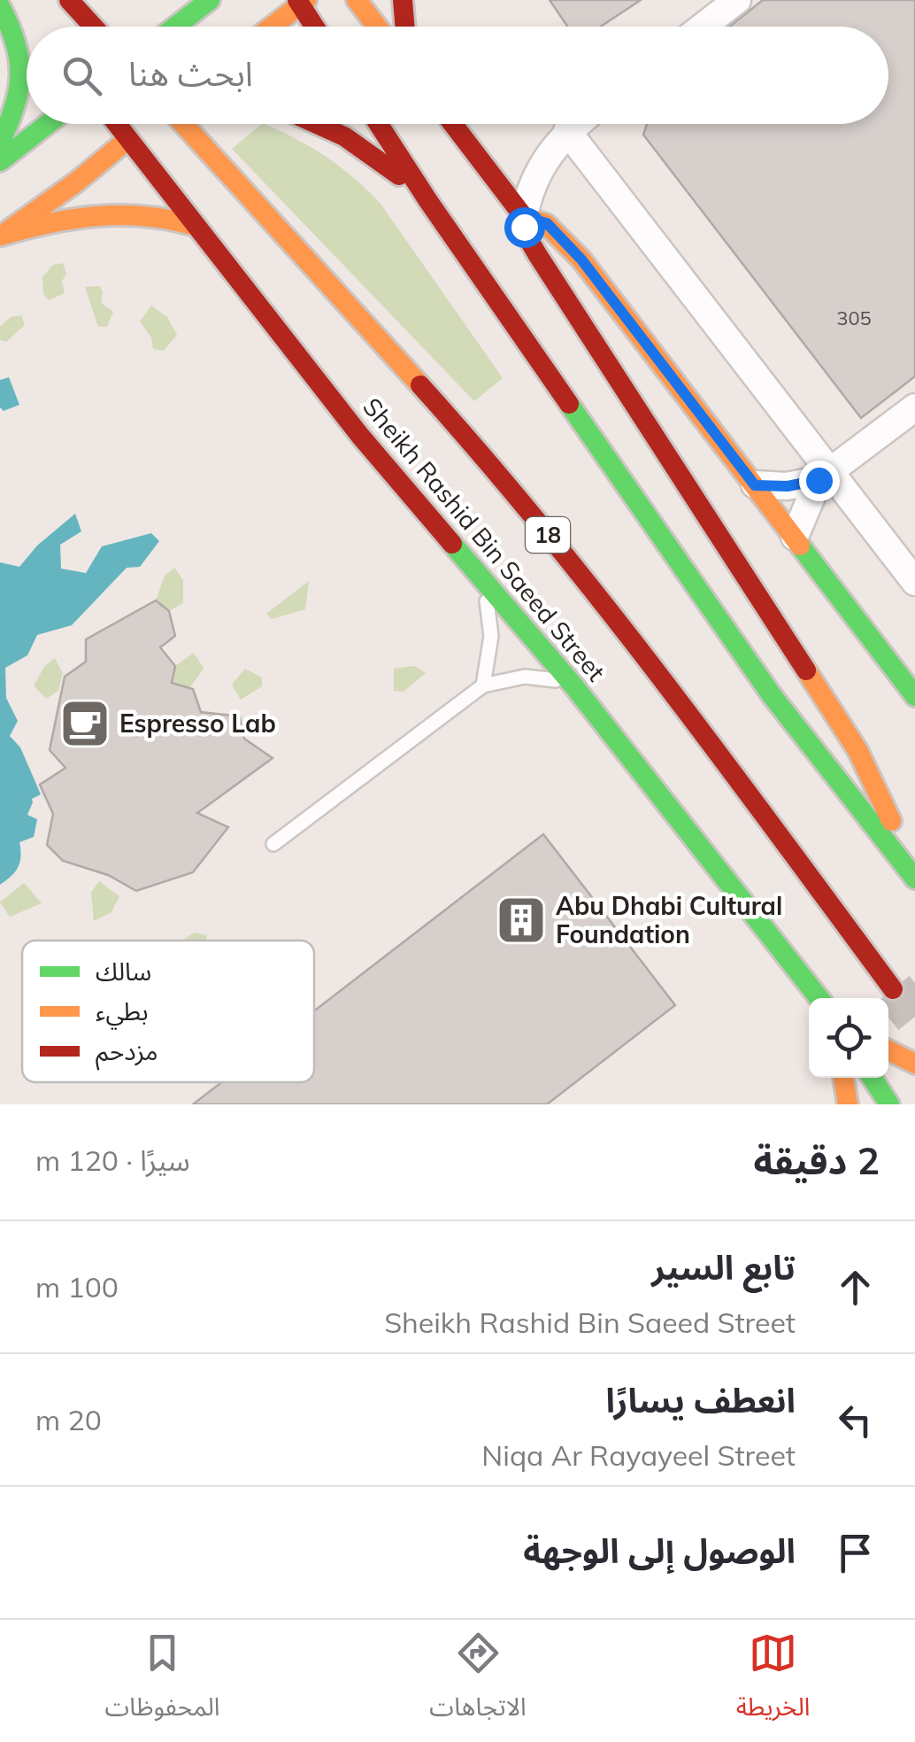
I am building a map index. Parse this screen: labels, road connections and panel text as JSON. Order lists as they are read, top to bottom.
{
  "streets": {
    "main road": ["18", "Sheikh Rashid Bin Saeed Street"]
  },
  "places": {
    "cafe": ["Espresso Lab"],
    "building": ["Abu Dhabi Cultural Foundation"]
  },
  "house_numbers": ["305"],
  "legend": ["سالك", "بطيء", "مزدحم"],
  "page": {
    "search": "ابحث هنا",
    "heading": ["2 دقيقة", "سيرًا · 120 m"],
    "list": [
      ["تابع السير", "Sheikh Rashid Bin Saeed Street", "100 m"],
      ["انعطف يسارًا", "Niqa Ar Rayayeel Street", "20 m"],
      "الوصول إلى الوجهة"
    ],
    "nav": ["الخريطة", "الاتجاهات", "المحفوظات"]
  }
}
